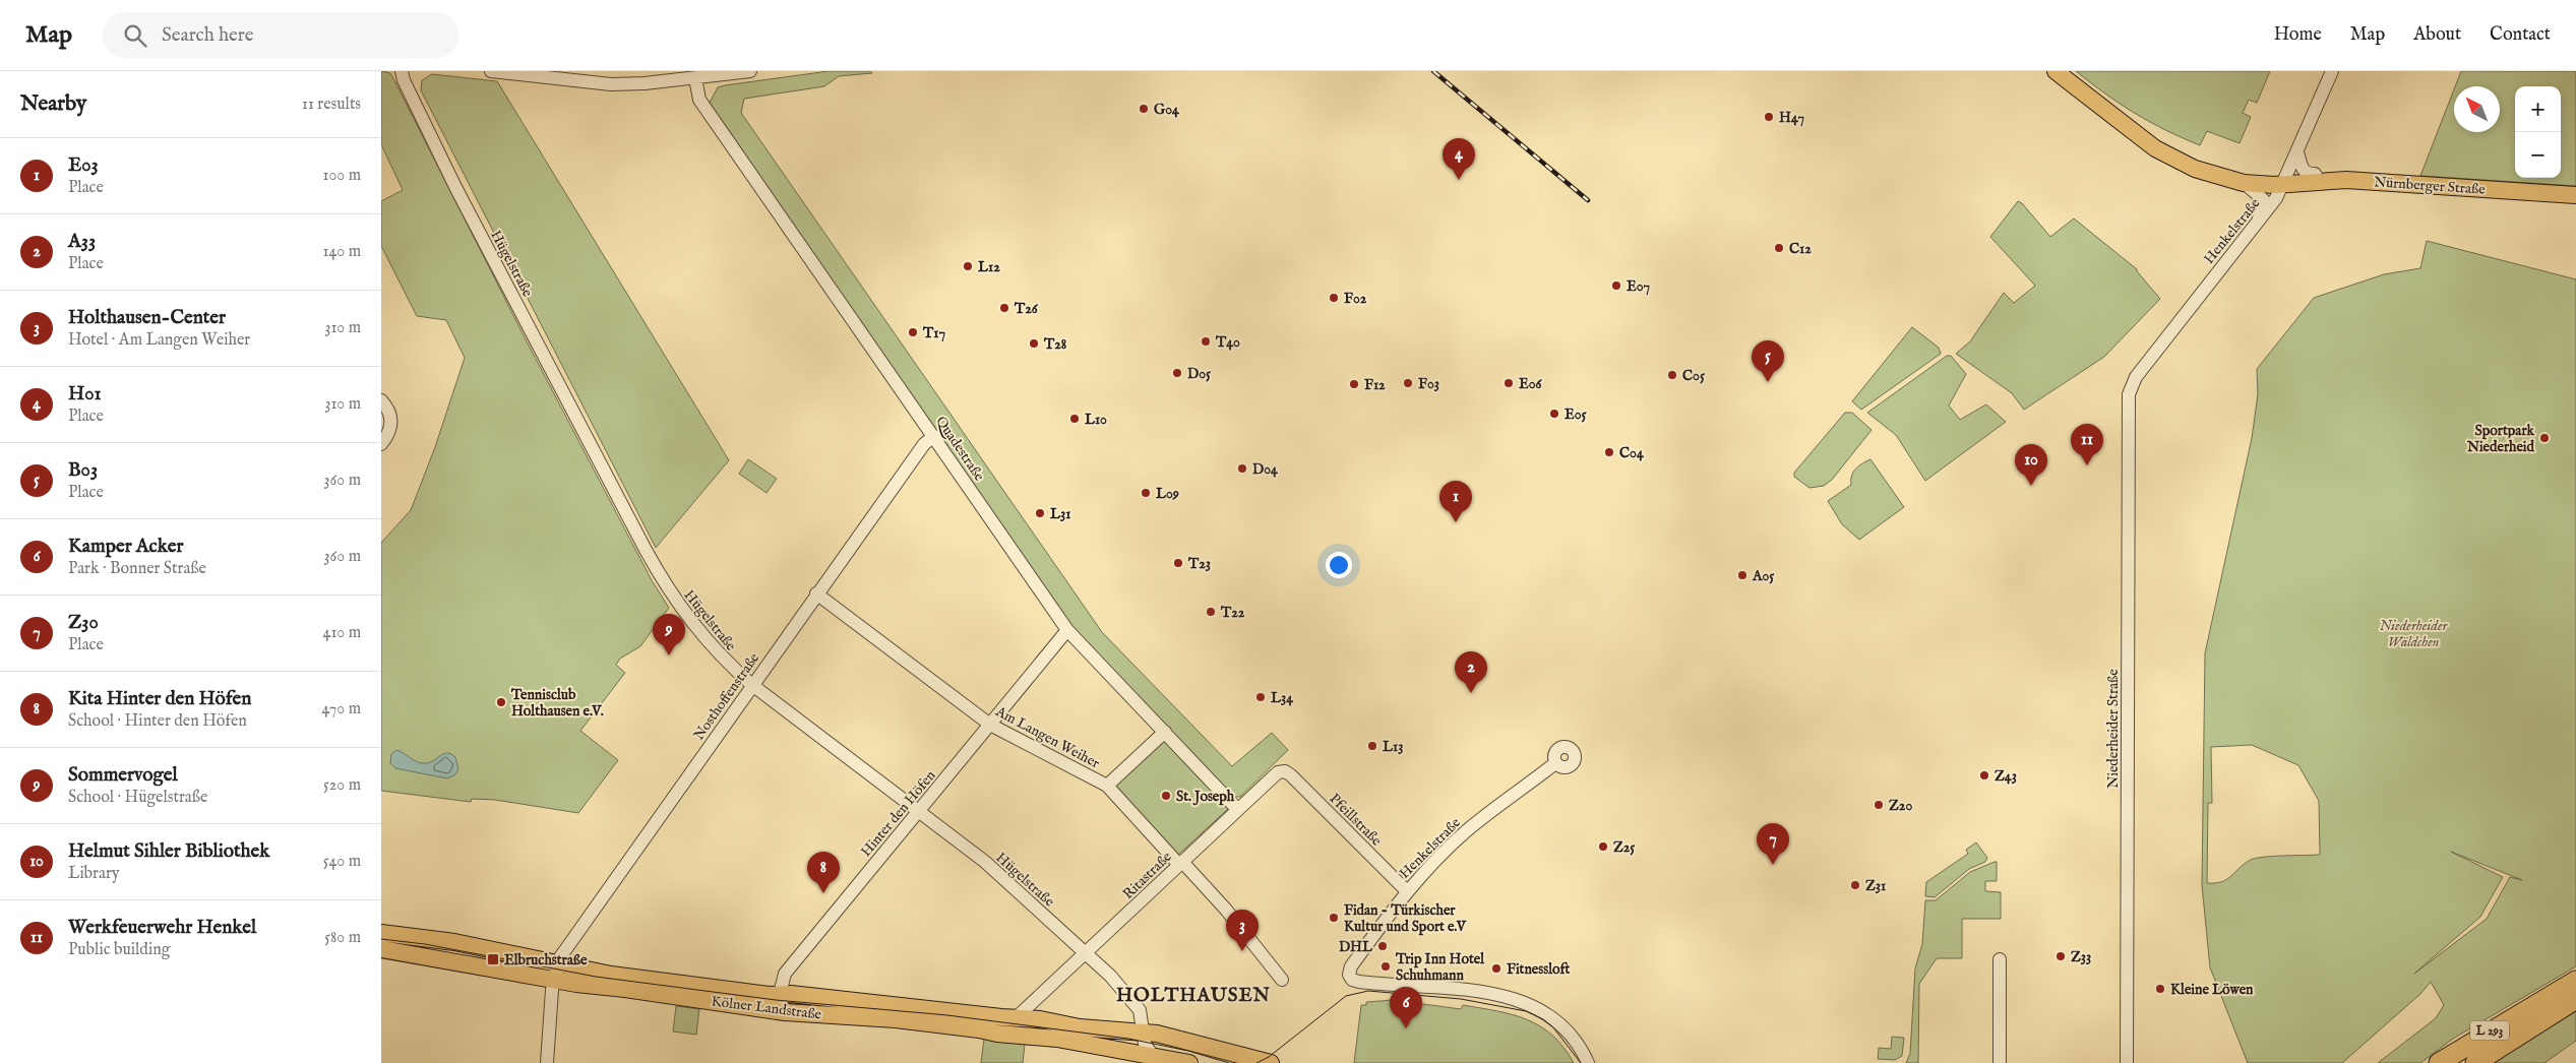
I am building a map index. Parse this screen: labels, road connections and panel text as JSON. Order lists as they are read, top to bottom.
{
  "streets": {
    "highway": ["L 293"],
    "main road": ["Nürnberger Straße", "Kölner Landstraße"],
    "street": [
      "Henkelstraße",
      "Hügelstraße",
      "Quadestraße",
      "Nosthoffenstraße",
      "Niederheider Straße",
      "Am Langen Weiher",
      "Hinter den Höfen",
      "Pfeillstraße",
      "Ritastraße"
    ]
  },
  "crossings": [
    ["Nürnberger Straße", "Henkelstraße"],
    ["Henkelstraße", "Niederheider Straße"],
    ["Henkelstraße", "Pfeillstraße"],
    ["Hügelstraße", "Nosthoffenstraße"],
    ["Hügelstraße", "Hinter den Höfen"],
    ["Hügelstraße", "Ritastraße"],
    ["Hügelstraße", "Kölner Landstraße"],
    ["Quadestraße", "Nosthoffenstraße"],
    ["Quadestraße", "Hinter den Höfen"],
    ["Quadestraße", "Ritastraße"],
    ["Nosthoffenstraße", "Am Langen Weiher"],
    ["Nosthoffenstraße", "Kölner Landstraße"],
    ["Am Langen Weiher", "Hinter den Höfen"],
    ["Am Langen Weiher", "Ritastraße"],
    ["Hinter den Höfen", "Kölner Landstraße"],
    ["Pfeillstraße", "Ritastraße"],
    ["Ritastraße", "Kölner Landstraße"]
  ],
  "districts": ["HOLTHAUSEN"],
  "parks": ["Niederheider Wäldchen"],
  "places": {
    "other": [
      "G04",
      "H47",
      "C12",
      "L12",
      "E07",
      "F02",
      "T26",
      "T17",
      "T40",
      "T28",
      "D05",
      "C05",
      "F03",
      "E06",
      "F12",
      "E05",
      "L10",
      "Sportpark Niederheid",
      "C04",
      "D04",
      "L09",
      "L31",
      "T23",
      "A05",
      "T22",
      "L34",
      "Tennisclub Holthausen e.V.",
      "L13",
      "Z43",
      "St. Joseph",
      "Z20",
      "Z25",
      "Z31",
      "Fidan - Türkischer Kultur und Sport e.V",
      "DHL",
      "Z33",
      "Trip Inn Hotel Schuhmann",
      "Fitnessloft",
      "Kleine Löwen"
    ],
    "transit": ["Elbruchstraße"]
  },
  "north": "top left",
  "page": {
    "header": "Map",
    "search": "Search here",
    "nav": [
      "Home",
      "Map",
      "About",
      "Contact"
    ],
    "heading": ["Nearby", "11 results"],
    "map_buttons": ["+", "−"],
    "list": [
      {
        "mark": "1",
        "name": "E03",
        "note": "Place",
        "value": "100 m"
      },
      {
        "mark": "2",
        "name": "A33",
        "note": "Place",
        "value": "140 m"
      },
      {
        "mark": "3",
        "name": "Holthausen-Center",
        "note": "Hotel · Am Langen Weiher",
        "value": "310 m"
      },
      {
        "mark": "4",
        "name": "H01",
        "note": "Place",
        "value": "310 m"
      },
      {
        "mark": "5",
        "name": "B03",
        "note": "Place",
        "value": "360 m"
      },
      {
        "mark": "6",
        "name": "Kamper Acker",
        "note": "Park · Bonner Straße",
        "value": "360 m"
      },
      {
        "mark": "7",
        "name": "Z30",
        "note": "Place",
        "value": "410 m"
      },
      {
        "mark": "8",
        "name": "Kita Hinter den Höfen",
        "note": "School · Hinter den Höfen",
        "value": "470 m"
      },
      {
        "mark": "9",
        "name": "Sommervogel",
        "note": "School · Hügelstraße",
        "value": "520 m"
      },
      {
        "mark": "10",
        "name": "Helmut Sihler Bibliothek",
        "note": "Library",
        "value": "540 m"
      },
      {
        "mark": "11",
        "name": "Werkfeuerwehr Henkel",
        "note": "Public building",
        "value": "580 m"
      }
    ],
    "pins": [
      "4",
      "5",
      "11",
      "10",
      "1",
      "9",
      "2",
      "7",
      "8",
      "3",
      "6"
    ]
  }
}
